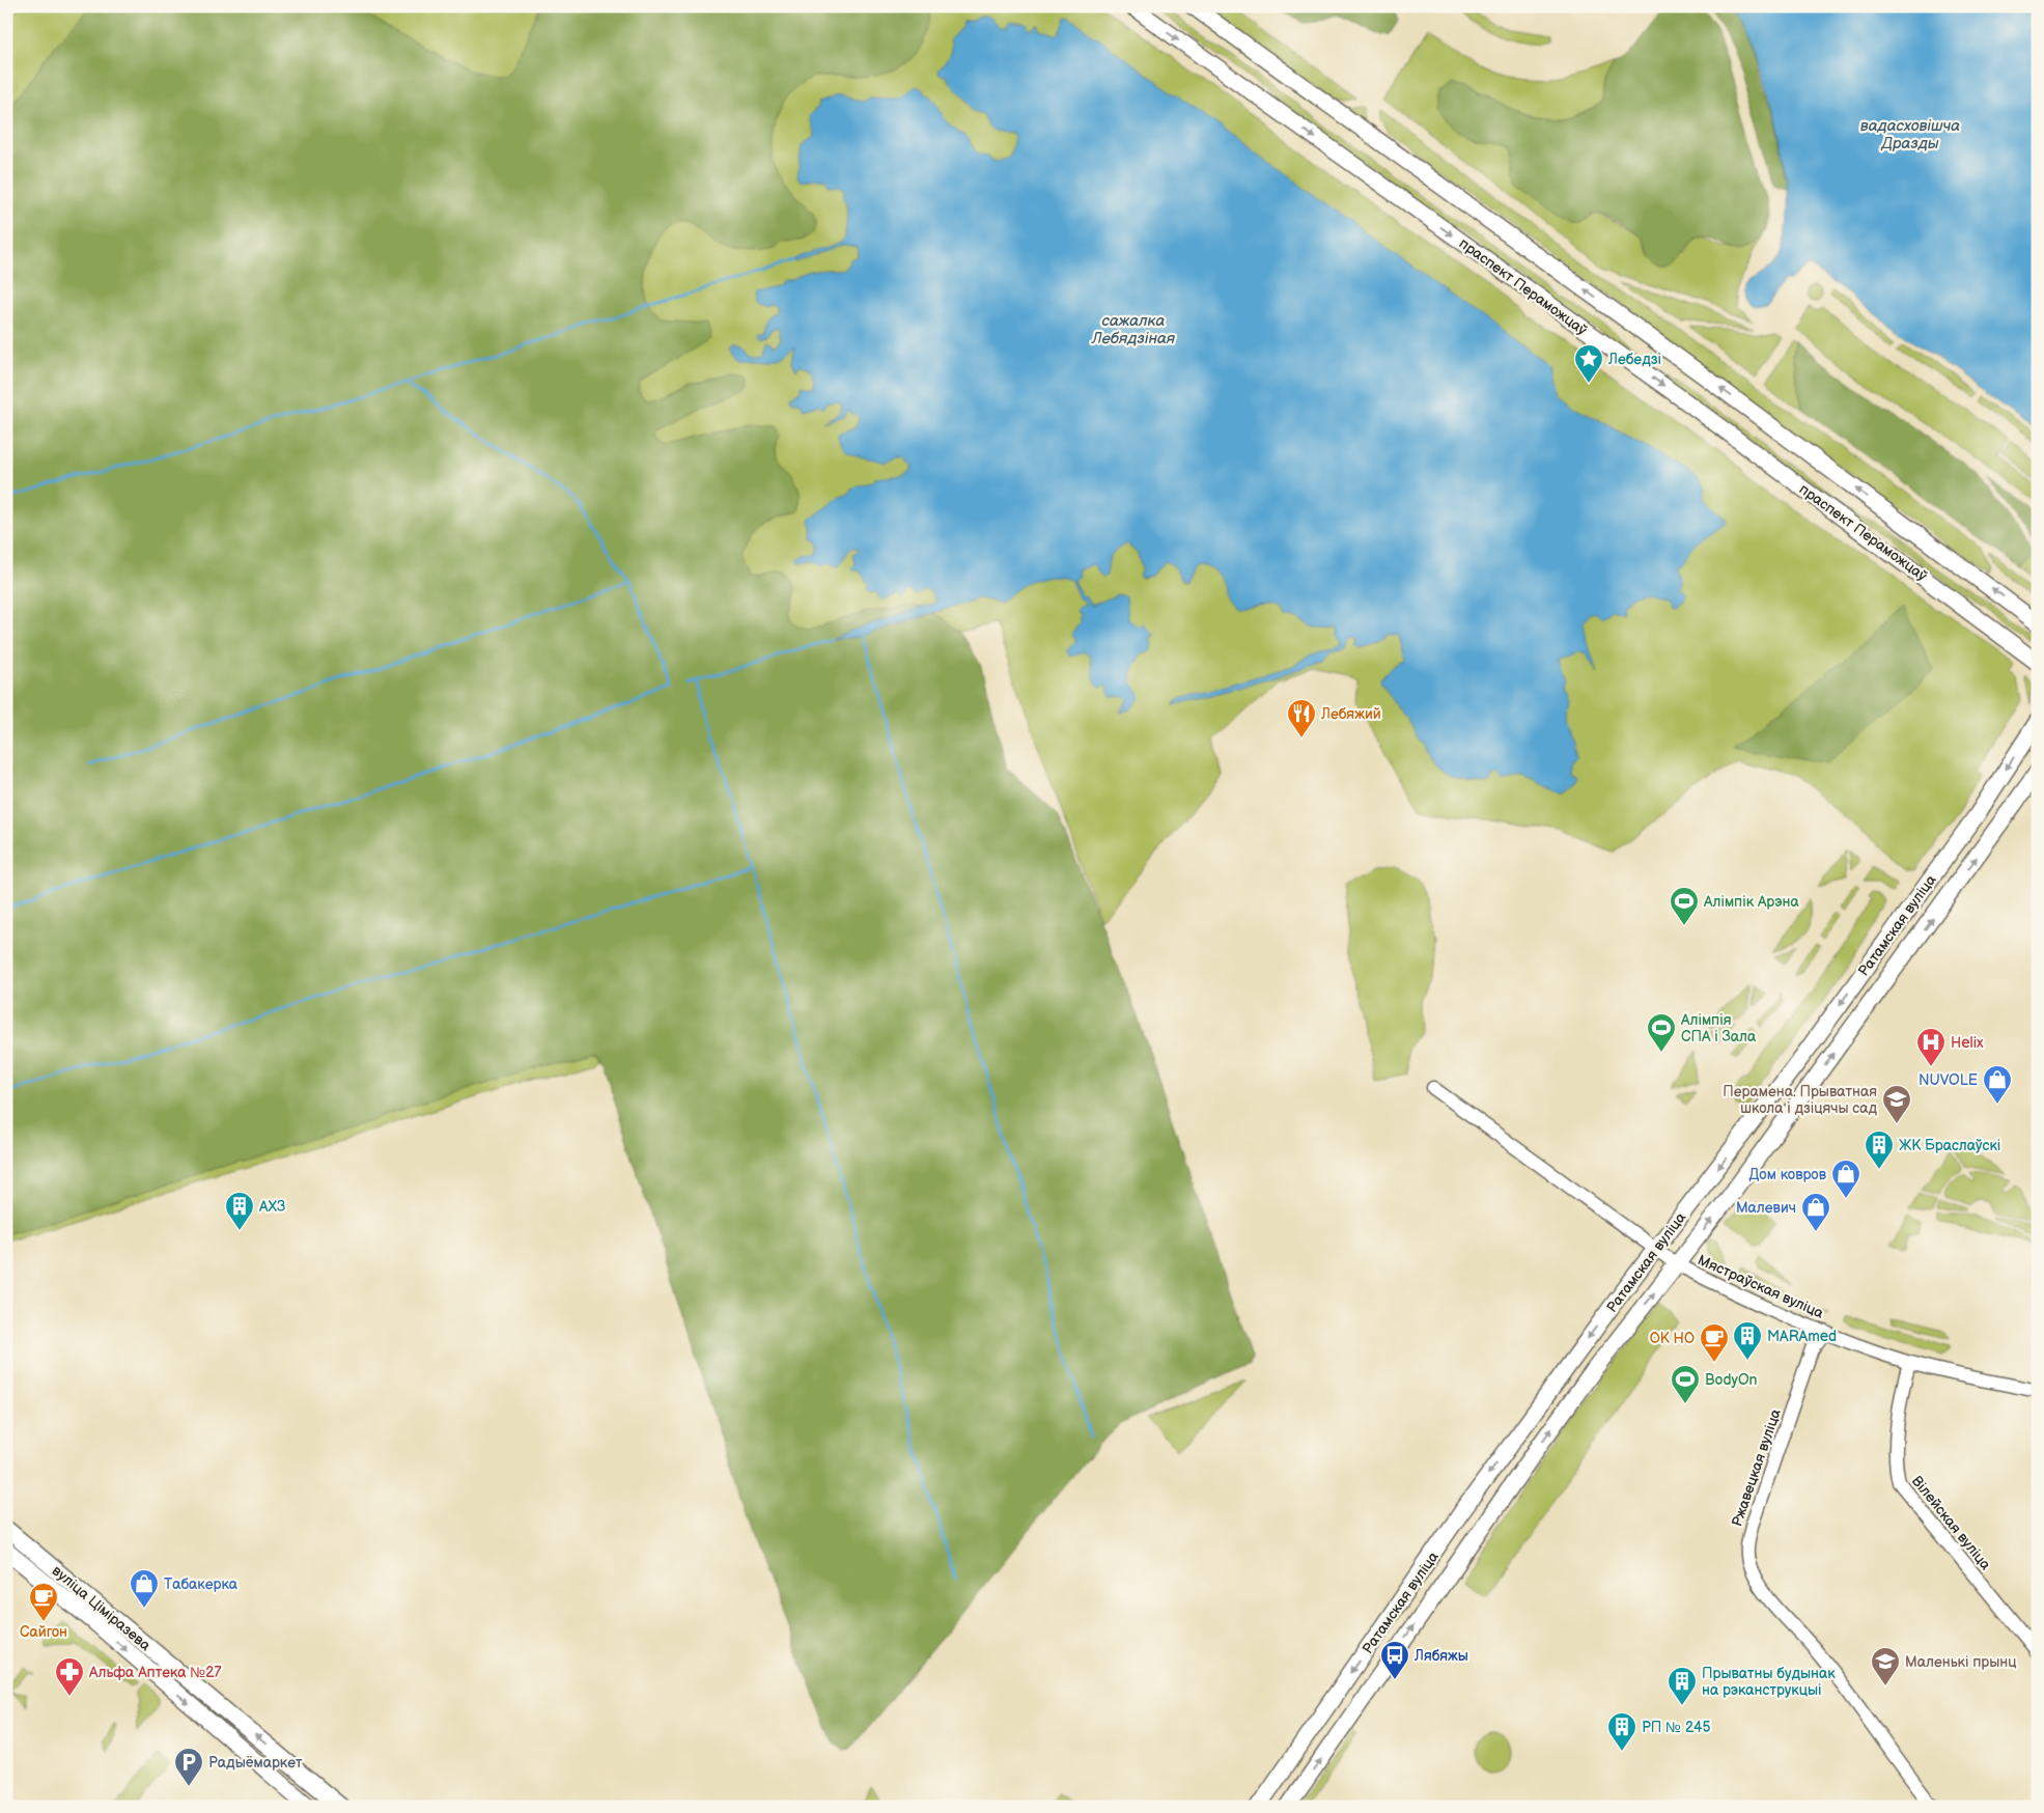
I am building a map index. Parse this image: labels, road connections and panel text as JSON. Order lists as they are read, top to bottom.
{
  "streets": {
    "main road": ["праспект Пераможцаў", "Ратамская вуліца", "вуліца Ціміразева"],
    "street": ["Мястраўская вуліца", "Ржавецкая вуліца", "Вілейская вуліца"]
  },
  "crossings": [
    ["Ратамская вуліца", "Мястраўская вуліца"],
    ["Мястраўская вуліца", "Ржавецкая вуліца"],
    ["Мястраўская вуліца", "Вілейская вуліца"]
  ],
  "water": ["вадасховішча Дразды", "сажалка Лебядзіная"],
  "places": {
    "place": ["Лебедзі"],
    "restaurant": ["Лебяжий"],
    "sports": ["Алімпік Арэна", "Алімпія СПА і Зала", "BodyOn"],
    "hospital": ["Helix"],
    "shop": [
      "NUVOLE",
      "Дом ковров",
      "Малевич",
      "Табакерка"
    ],
    "school or university": ["Перамена. Прыватная школа і дзіцячы сад", "Маленькі прынц"],
    "building": [
      "ЖК Браслаўскі",
      "АХЗ",
      "MARAmed",
      "Прыватны будынак на рэканструкцыі",
      "РП № 245"
    ],
    "cafe": ["ОК НО", "Сайгон"],
    "bus stop": ["Лябяжы"],
    "pharmacy": ["Альфа Аптека №27"],
    "parking": ["Радыёмаркет"]
  }
}
